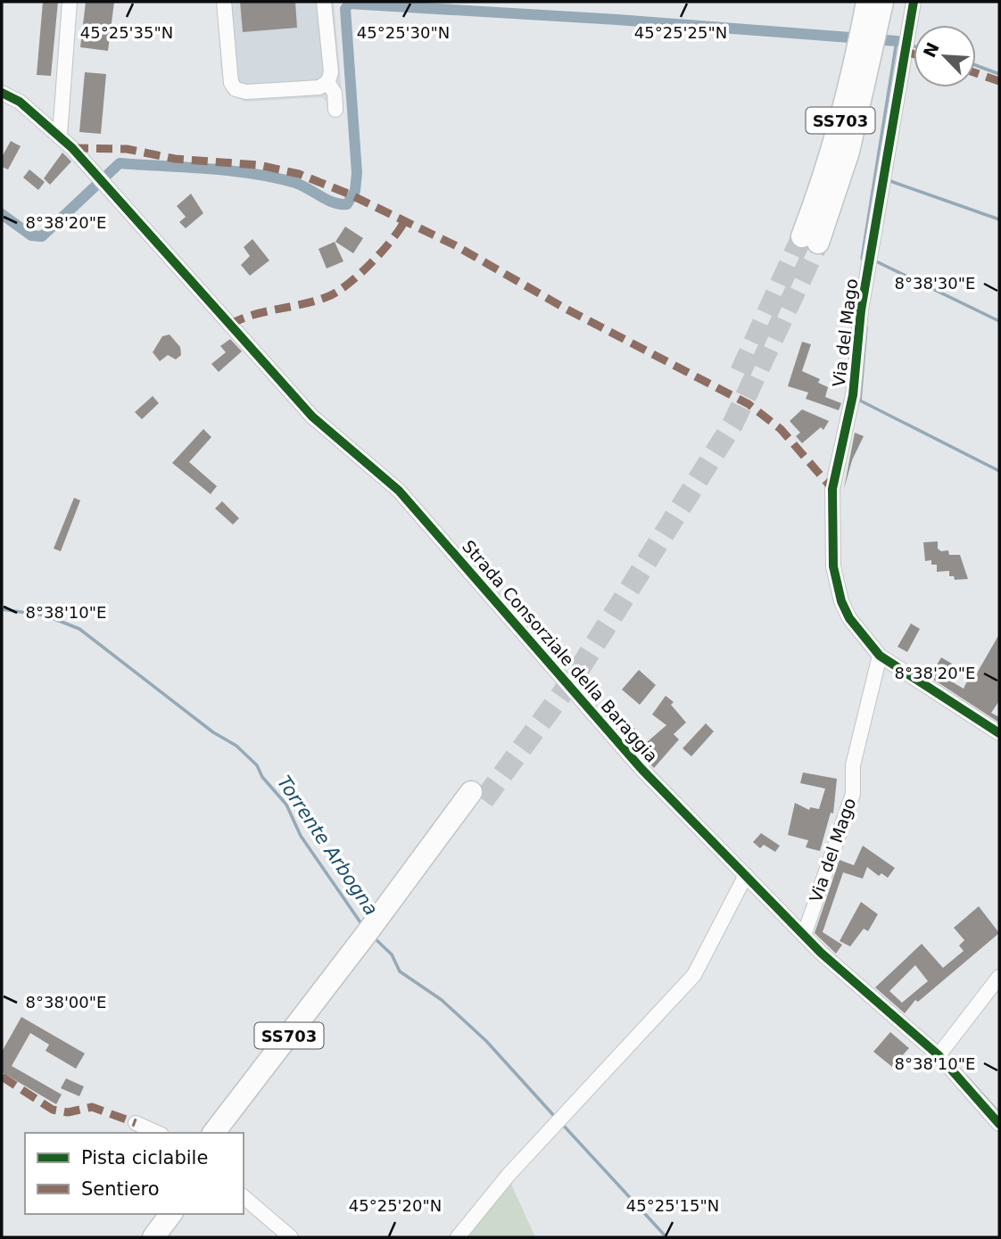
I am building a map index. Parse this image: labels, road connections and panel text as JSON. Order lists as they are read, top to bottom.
{
  "streets": {
    "highway": ["SS703"],
    "street": ["Via del Mago", "Strada Consorziale della Baraggia"]
  },
  "crossings": [
    ["Via del Mago", "Strada Consorziale della Baraggia"]
  ],
  "water": ["Torrente Arbogna"],
  "legend": ["Pista ciclabile", "Sentiero"],
  "north": "top left",
  "coordinates": [
    "45°25'35\"N",
    "45°25'30\"N",
    "45°25'25\"N",
    "8°38'20\"E",
    "8°38'30\"E",
    "8°38'10\"E",
    "8°38'00\"E",
    "45°25'20\"N",
    "45°25'15\"N"
  ]
}
